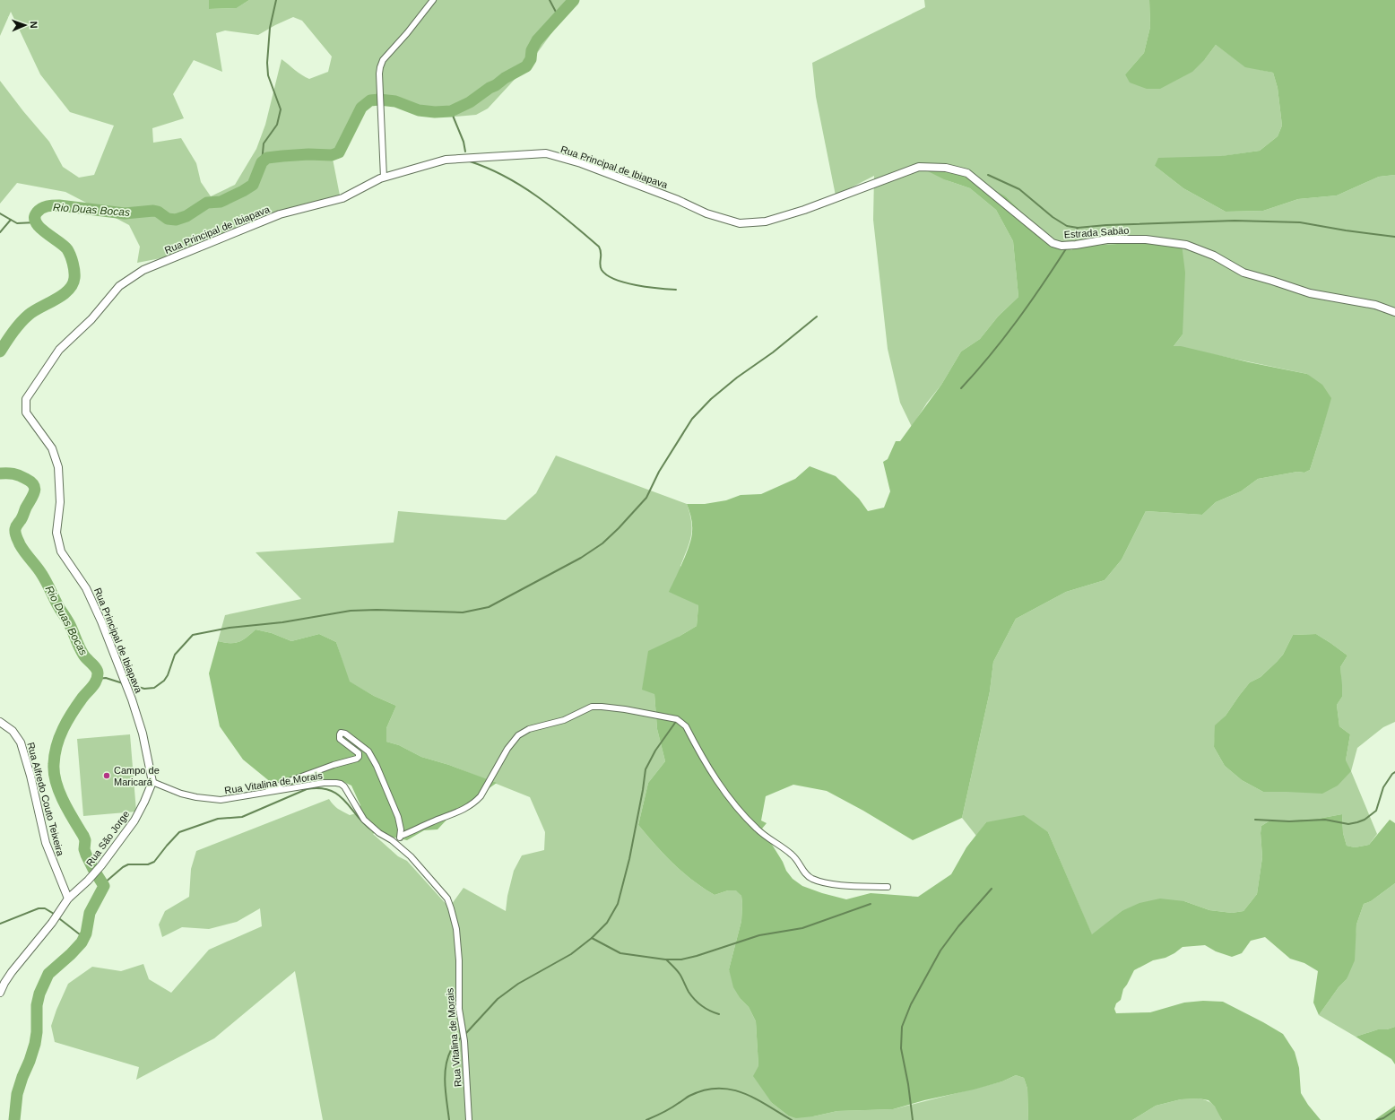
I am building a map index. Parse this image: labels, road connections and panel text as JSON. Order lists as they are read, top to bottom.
{
  "streets": {
    "street": [
      "Rua Principal de Ibiapava",
      "Estrada Sabäo",
      "Rua Vitalina de Morais",
      "Rua Alfredo Couto Teixeira",
      "Rua São Jorge"
    ]
  },
  "crossings": [
    ["Rua Principal de Ibiapava", "Estrada Sabäo"],
    ["Rua Principal de Ibiapava", "Rua Vitalina de Morais"],
    ["Rua Principal de Ibiapava", "Rua São Jorge"],
    ["Rua Vitalina de Morais", "Rua São Jorge"],
    ["Rua Alfredo Couto Teixeira", "Rua São Jorge"]
  ],
  "water": ["Rio Duas Bocas"],
  "places": ["Campo de Maricará"],
  "north": "right"
}
